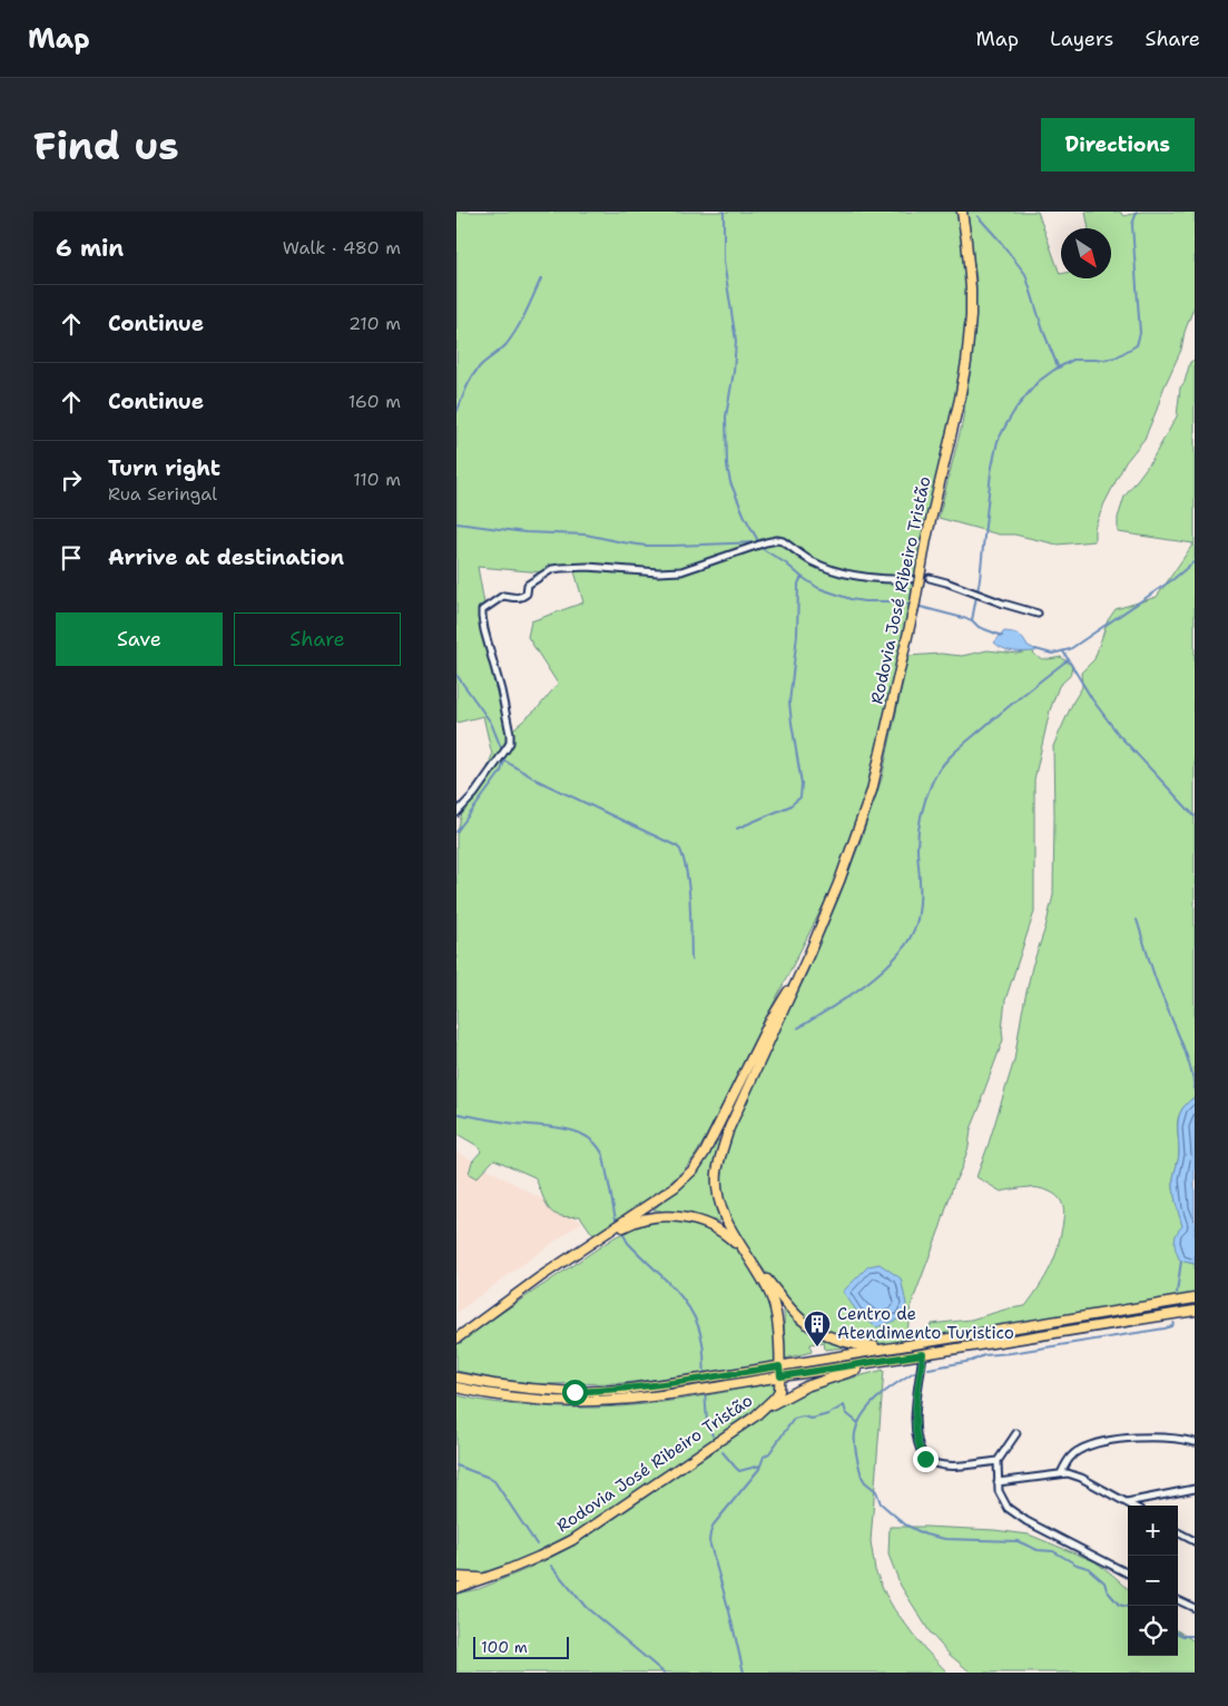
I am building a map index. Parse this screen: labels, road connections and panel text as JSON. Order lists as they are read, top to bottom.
{
  "streets": {
    "main road": ["Rodovia José Ribeiro Tristão"]
  },
  "places": {
    "building": ["Centro de Atendimento Turistico"]
  },
  "scale_bar": "100 m",
  "north": "bottom right",
  "page": {
    "header": "Map",
    "nav": ["Map", "Layers", "Share"],
    "buttons": [
      "Directions",
      ["Save", "Share"]
    ],
    "title": "Find us",
    "heading": ["6 min", "Walk · 480 m"],
    "list": [
      ["Continue", "210 m"],
      ["Continue", "160 m"],
      ["Turn right", "Rua Seringal", "110 m"],
      "Arrive at destination"
    ],
    "map_buttons": ["+", "−"],
    "scale": "100 m"
  }
}
